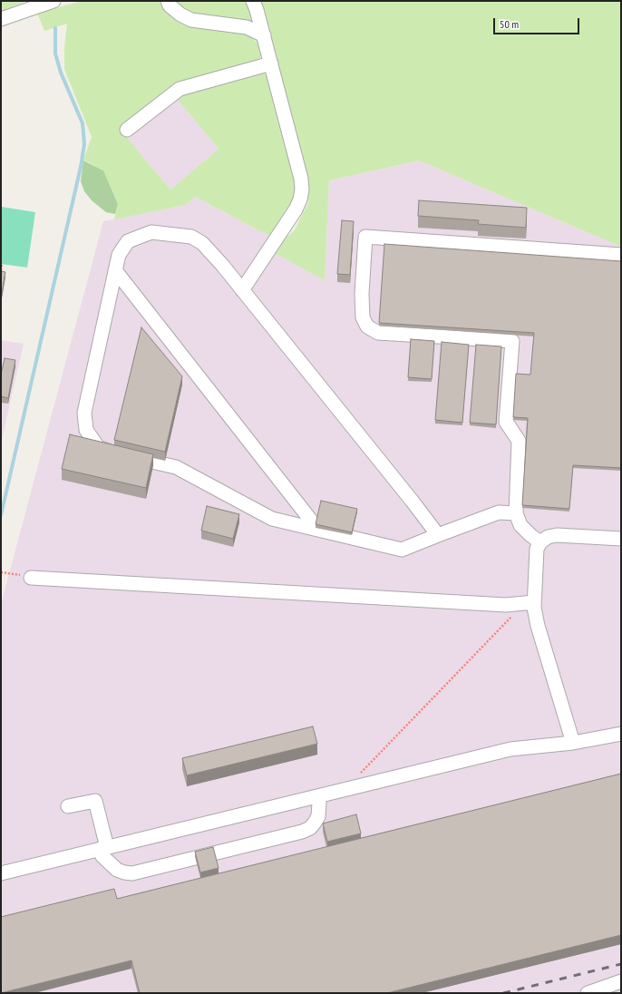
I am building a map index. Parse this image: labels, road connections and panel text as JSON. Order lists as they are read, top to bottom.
{
  "scale_bar": "50 m"
}
